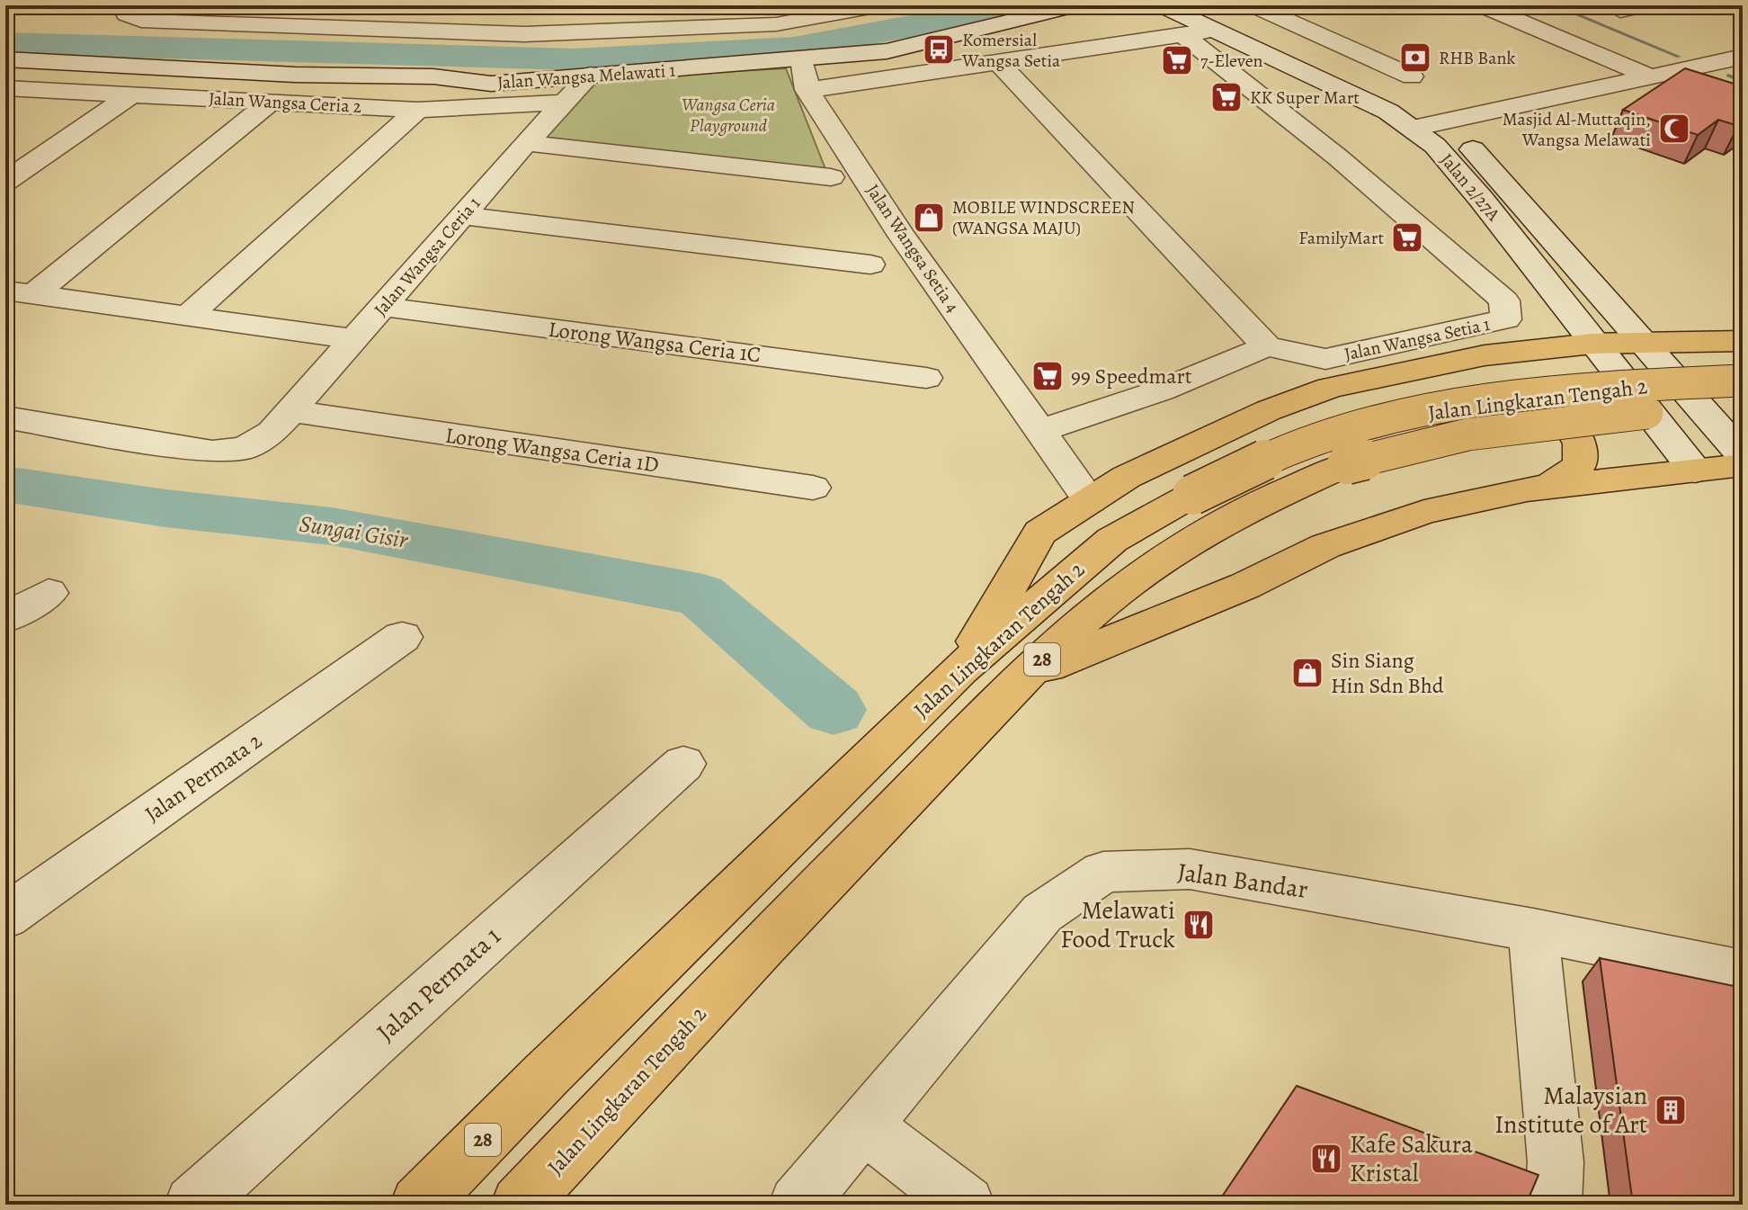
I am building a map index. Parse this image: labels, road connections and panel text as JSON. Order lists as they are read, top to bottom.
{
  "streets": {
    "highway": ["Jalan Lingkaran Tengah 2", "28"],
    "street": [
      "Jalan Wangsa Melawati 1",
      "Jalan Wangsa Ceria 2",
      "Jalan 2/27A",
      "Jalan Wangsa Setia 4",
      "Jalan Wangsa Ceria 1",
      "Jalan Wangsa Setia 1",
      "Lorong Wangsa Ceria 1C",
      "Lorong Wangsa Ceria 1D",
      "Jalan Permata 2",
      "Jalan Bandar",
      "Jalan Permata 1"
    ]
  },
  "crossings": [
    ["Jalan Wangsa Melawati 1", "Jalan Wangsa Setia 4"],
    ["Jalan Wangsa Melawati 1", "Jalan Wangsa Ceria 1"],
    ["Jalan Wangsa Ceria 2", "Jalan Wangsa Ceria 1"],
    ["Jalan Wangsa Ceria 1", "Lorong Wangsa Ceria 1C"],
    ["Jalan Wangsa Ceria 1", "Lorong Wangsa Ceria 1D"]
  ],
  "water": ["Sungai Gisir"],
  "parks": ["Wangsa Ceria Playground"],
  "places": {
    "bus stop": ["Komersial Wangsa Setia"],
    "bank": ["RHB Bank"],
    "supermarket": [
      "7-Eleven",
      "KK Super Mart",
      "FamilyMart",
      "99 Speedmart"
    ],
    "mosque": ["Masjid Al-Muttaqin, Wangsa Melawati"],
    "shop": ["MOBILE WINDSCREEN (WANGSA MAJU)", "Sin Siang Hin Sdn Bhd"],
    "restaurant": ["Melawati Food Truck", "Kafe Sakura Kristal"],
    "building": ["Malaysian Institute of Art"]
  }
}
